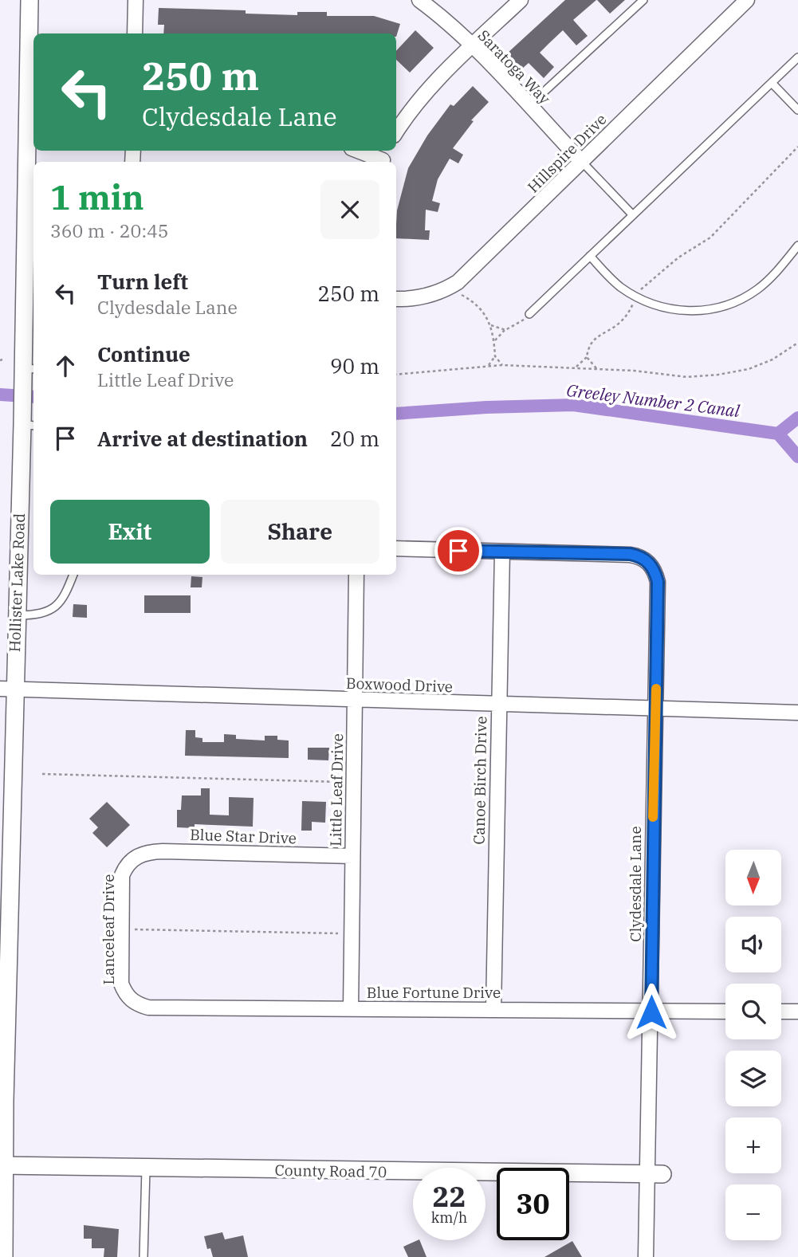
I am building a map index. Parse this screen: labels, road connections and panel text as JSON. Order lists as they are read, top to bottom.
{
  "streets": {
    "street": [
      "Saratoga Way",
      "Hillspire Drive",
      "Hollister Lake Road",
      "Boxwood Drive",
      "Canoe Birch Drive",
      "Little Leaf Drive",
      "Blue Star Drive",
      "Clydesdale Lane",
      "Lanceleaf Drive",
      "Blue Fortune Drive",
      "County Road 70"
    ]
  },
  "crossings": [
    ["Saratoga Way", "Hillspire Drive"],
    ["Hollister Lake Road", "Boxwood Drive"],
    ["Hollister Lake Road", "County Road 70"],
    ["Boxwood Drive", "Canoe Birch Drive"],
    ["Boxwood Drive", "Little Leaf Drive"],
    ["Boxwood Drive", "Clydesdale Lane"],
    ["Canoe Birch Drive", "Clydesdale Lane"],
    ["Canoe Birch Drive", "Blue Fortune Drive"],
    ["Little Leaf Drive", "Blue Star Drive"],
    ["Little Leaf Drive", "Blue Fortune Drive"],
    ["Blue Star Drive", "Lanceleaf Drive"],
    ["Clydesdale Lane", "Blue Fortune Drive"],
    ["Clydesdale Lane", "County Road 70"],
    ["Lanceleaf Drive", "Blue Fortune Drive"]
  ],
  "water": ["Greeley Number 2 Canal"],
  "north": "bottom",
  "page": {
    "turn": ["250 m", "Clydesdale Lane"],
    "heading": ["1 min", "360 m · 20:45"],
    "list": [
      {
        "name": "Turn left",
        "note": "Clydesdale Lane",
        "value": "250 m"
      },
      {
        "name": "Continue",
        "note": "Little Leaf Drive",
        "value": "90 m"
      },
      {
        "name": "Arrive at destination",
        "value": "20 m"
      }
    ],
    "buttons": ["Exit", "Share"],
    "map_buttons": ["+", "−"],
    "speed": "22 km/h",
    "limit": "30"
  }
}
